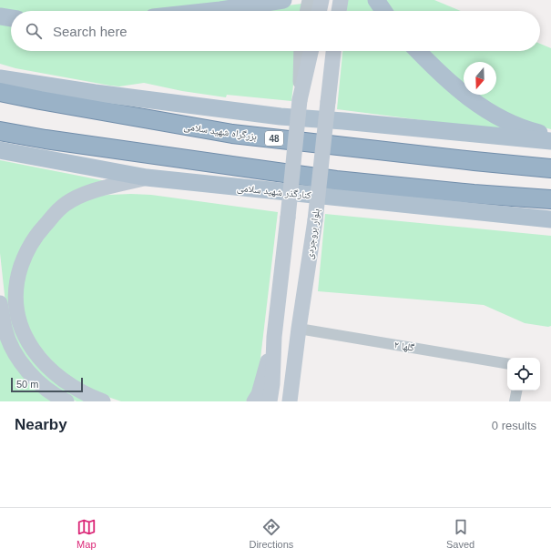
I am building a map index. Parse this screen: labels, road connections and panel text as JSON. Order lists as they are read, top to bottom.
{
  "streets": {
    "highway": ["بزرگراه شهید سلامی", "48"],
    "main road": ["کنارگذر شهید سلامی", "بلوار بروجردی"],
    "street": ["گلها ۲"]
  },
  "crossings": [
    ["بلوار بروجردی", "گلها ۲"]
  ],
  "scale_bar": "50 m",
  "north": "bottom",
  "page": {
    "search": "Search here",
    "scale": "50 m",
    "heading": ["Nearby", "0 results"],
    "nav": ["Map", "Directions", "Saved"]
  }
}
